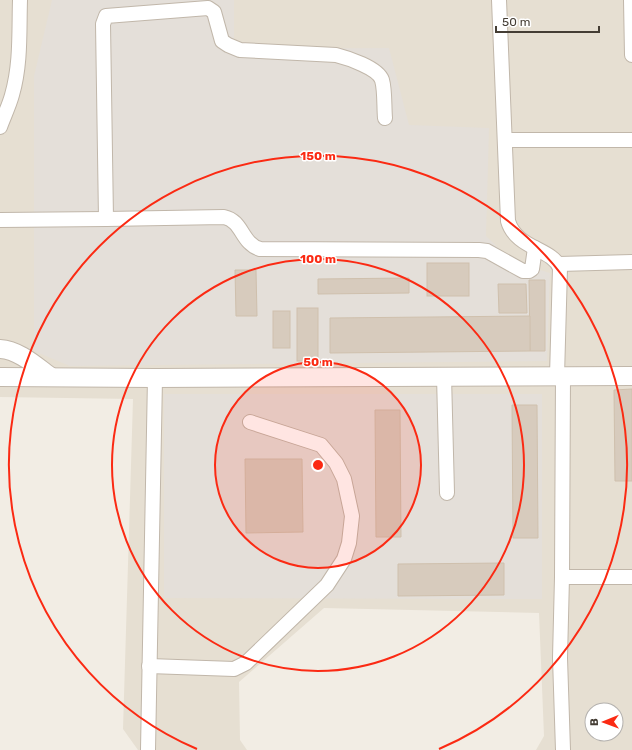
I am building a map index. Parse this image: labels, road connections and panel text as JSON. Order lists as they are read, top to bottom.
{
  "scale_bar": "50 m",
  "north": "left",
  "rings": ["150 m", "100 m", "50 m"]
}
